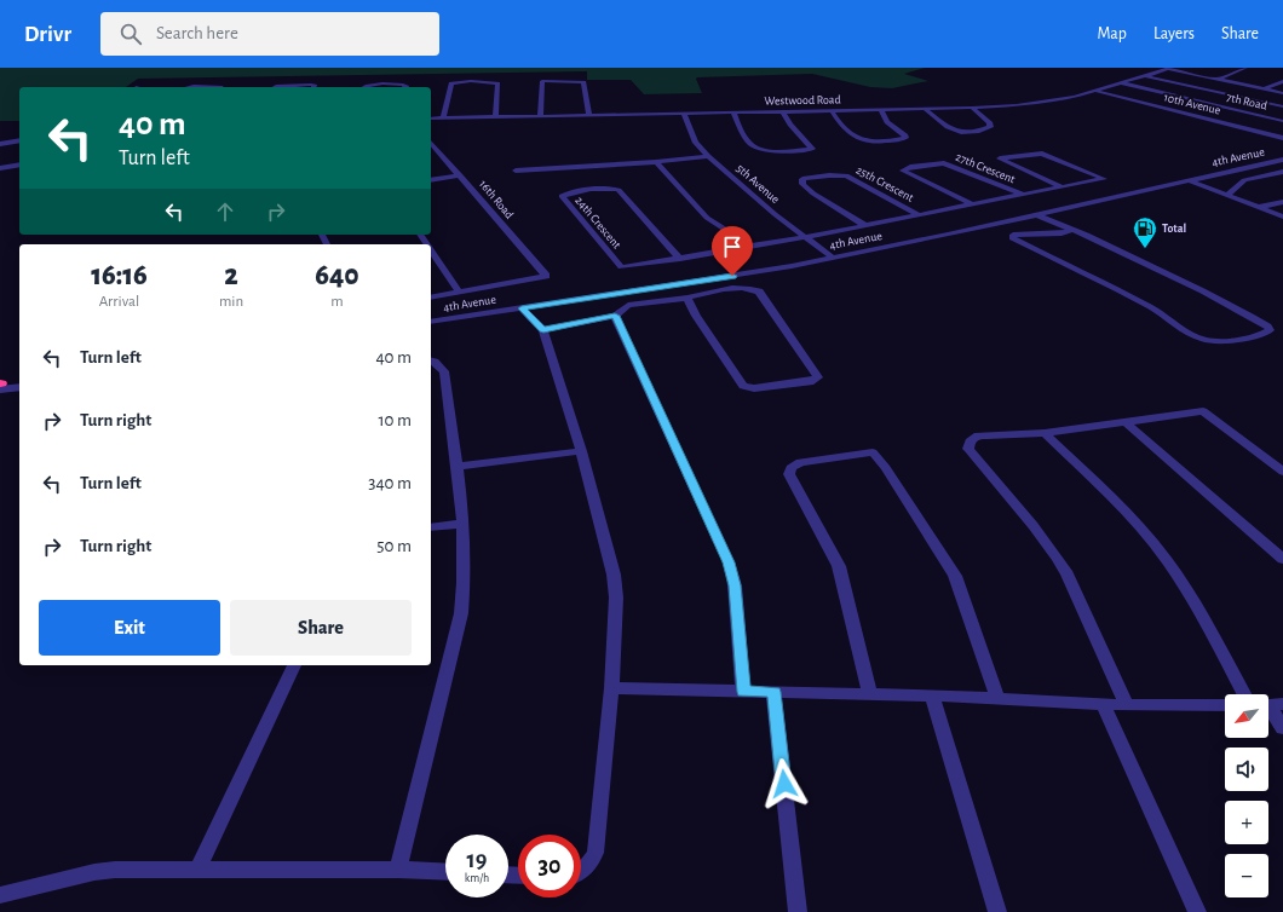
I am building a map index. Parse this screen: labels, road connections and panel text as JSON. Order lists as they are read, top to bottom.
{
  "streets": {
    "street": [
      "Westwood Road",
      "7th Road",
      "10th Avenue",
      "4th Avenue",
      "27th Crescent",
      "5th Avenue",
      "25th Crescent",
      "16th Road",
      "24th Crescent"
    ]
  },
  "crossings": [
    ["Westwood Road", "7th Road"],
    ["Westwood Road", "10th Avenue"],
    ["Westwood Road", "5th Avenue"],
    ["4th Avenue", "5th Avenue"]
  ],
  "places": {
    "fuel station": ["Total"]
  },
  "north": "bottom left",
  "page": {
    "header": "Drivr",
    "search": "Search here",
    "nav": ["Map", "Layers", "Share"],
    "turn": ["40 m", "Turn left"],
    "eta": [
      "16:16",
      "Arrival",
      "2",
      "min",
      "640",
      "m"
    ],
    "list": [
      {
        "name": "Turn left",
        "value": "40 m"
      },
      {
        "name": "Turn right",
        "value": "10 m"
      },
      {
        "name": "Turn left",
        "value": "340 m"
      },
      {
        "name": "Turn right",
        "value": "50 m"
      }
    ],
    "buttons": ["Exit", "Share"],
    "map_buttons": ["+", "−"],
    "speed": "19 km/h",
    "limit": "30"
  }
}
